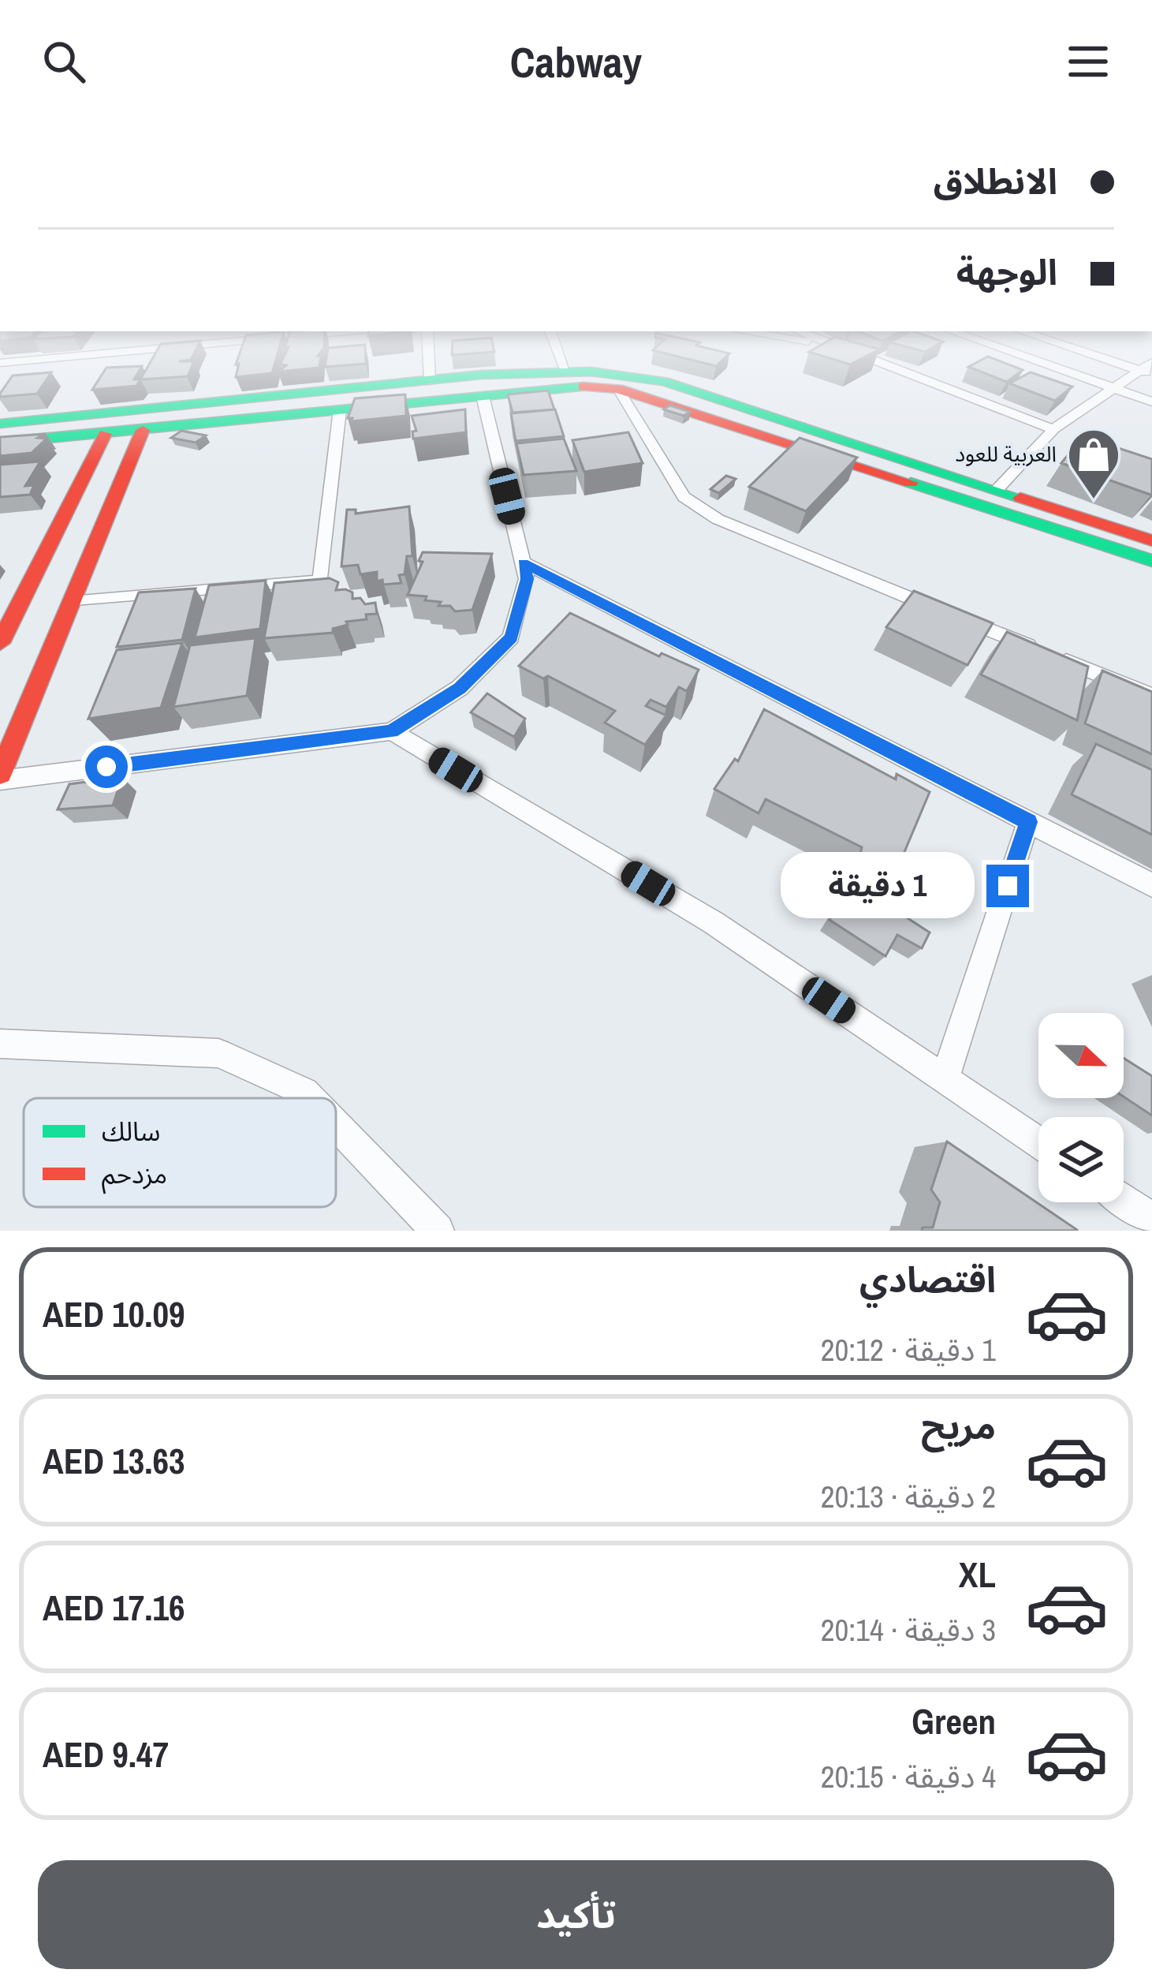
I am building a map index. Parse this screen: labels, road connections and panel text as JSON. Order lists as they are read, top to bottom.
{
  "places": {
    "shop": ["العربية للعود"]
  },
  "legend": ["سالك", "مزدحم"],
  "north": "right",
  "page": {
    "header": "Cabway",
    "banner": ["الانطلاق", "الوجهة"],
    "bubble": "1 دقيقة",
    "list": [
      {
        "name": "اقتصادي",
        "note": "1 دقيقة · 20:12",
        "value": "AED 10.09"
      },
      {
        "name": "مريح",
        "note": "2 دقيقة · 20:13",
        "value": "AED 13.63"
      },
      {
        "name": "XL",
        "note": "3 دقيقة · 20:14",
        "value": "AED 17.16"
      },
      {
        "name": "Green",
        "note": "4 دقيقة · 20:15",
        "value": "AED 9.47"
      }
    ],
    "buttons": "تأكيد"
  }
}
